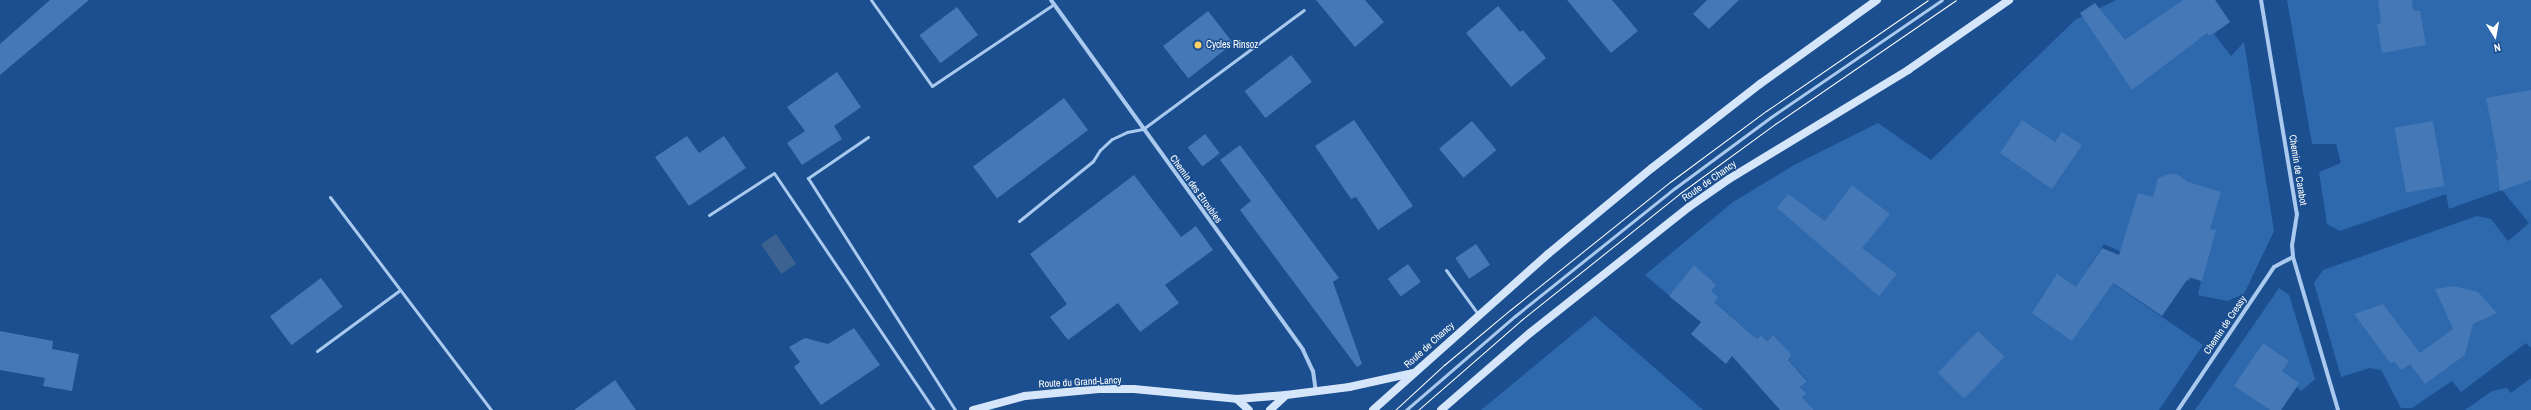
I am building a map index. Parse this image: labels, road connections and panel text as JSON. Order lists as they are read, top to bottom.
{
  "streets": {
    "main road": ["Route de Chancy", "Route du Grand-Lancy"],
    "street": ["Chemin de Carabot", "Chemin des Etroubles", "Chemin de Cressy"]
  },
  "crossings": [
    ["Chemin de Carabot", "Chemin de Cressy"],
    ["Route de Chancy", "Route du Grand-Lancy"],
    ["Chemin des Etroubles", "Route du Grand-Lancy"]
  ],
  "places": ["Cycles Rinsoz"],
  "north": "bottom"
}
